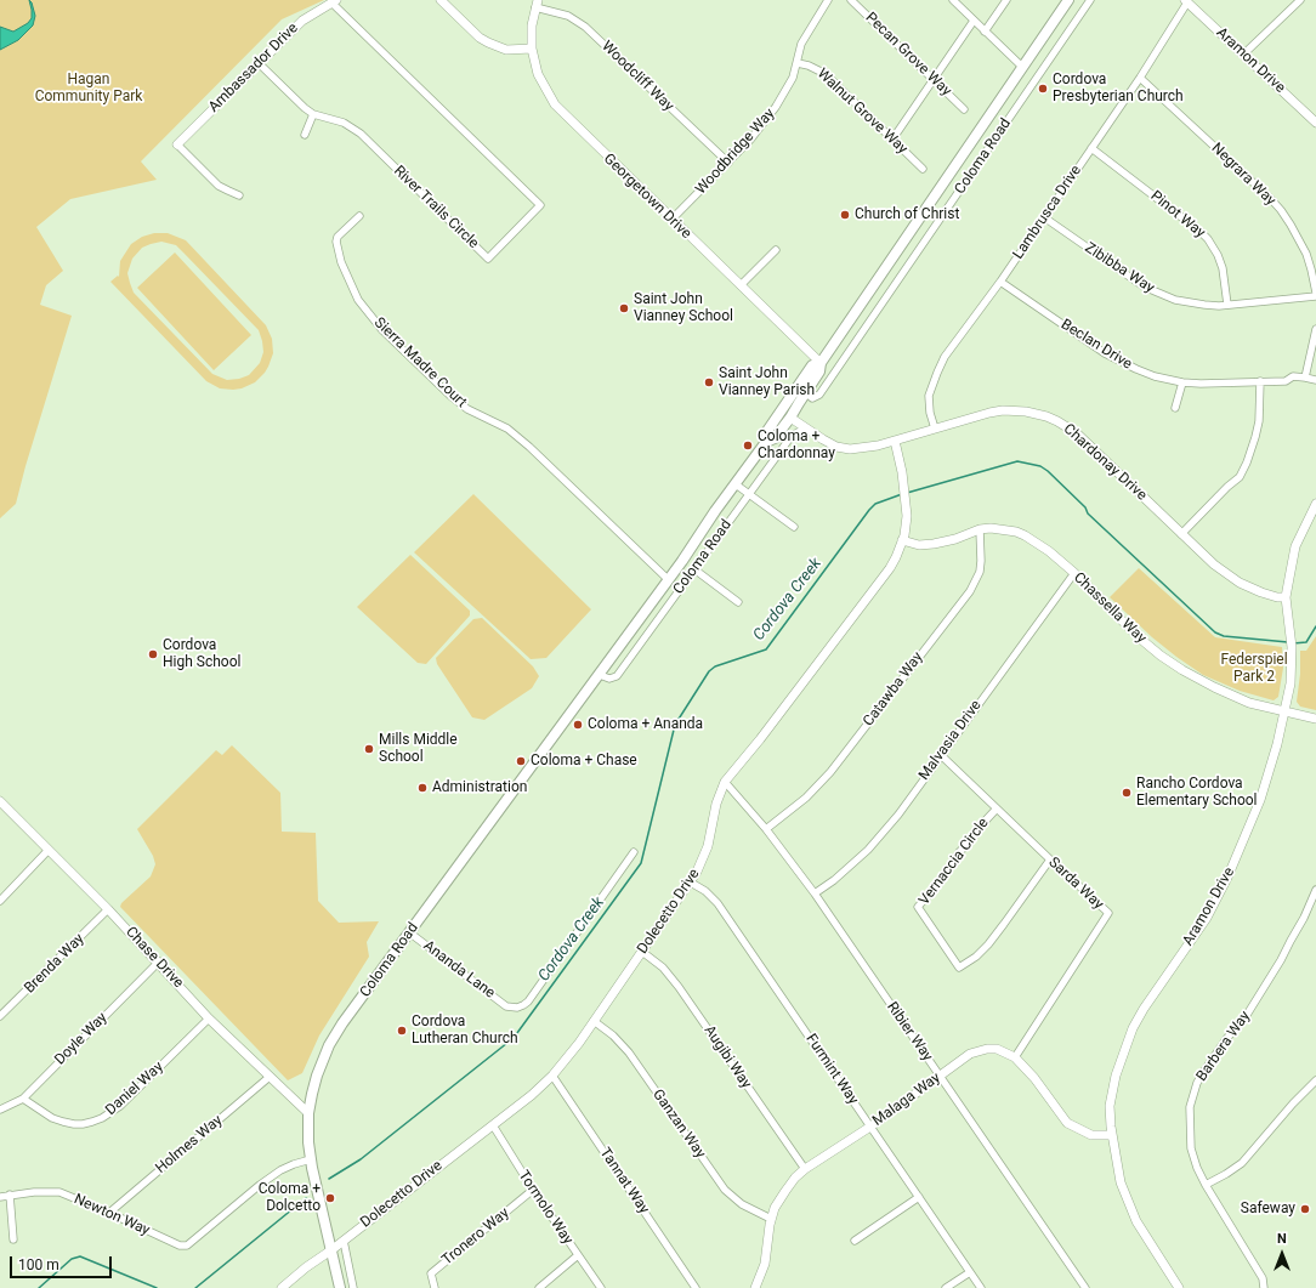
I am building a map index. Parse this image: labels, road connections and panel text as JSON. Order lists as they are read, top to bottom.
{
  "streets": {
    "main road": ["Coloma Road"],
    "street": [
      "Pecan Grove Way",
      "Aramon Drive",
      "Ambassador Drive",
      "Woodcliff Way",
      "Walnut Grove Way",
      "Woodbridge Way",
      "Negrara Way",
      "Georgetown Drive",
      "River Trails Circle",
      "Lambrusca Drive",
      "Pinot Way",
      "Zibibba Way",
      "Beclan Drive",
      "Sierra Madre Court",
      "Chardonay Drive",
      "Chassella Way",
      "Catawba Way",
      "Malvasia Drive",
      "Vernaccia Circle",
      "Sarda Way",
      "Dolecetto Drive",
      "Chase Drive",
      "Brenda Way",
      "Ananda Lane",
      "Ribier Way",
      "Doyle Way",
      "Barbera Way",
      "Augibi Way",
      "Furmint Way",
      "Daniel Way",
      "Malaga Way",
      "Ganzan Way",
      "Holmes Way",
      "Tannat Way",
      "Tormolo Way",
      "Newton Way",
      "Tronero Way"
    ]
  },
  "crossings": [
    ["Aramon Drive", "Lambrusca Drive"],
    ["Aramon Drive", "Chardonay Drive"],
    ["Aramon Drive", "Chassella Way"],
    ["Aramon Drive", "Malaga Way"],
    ["Ambassador Drive", "River Trails Circle"],
    ["Woodcliff Way", "Woodbridge Way"],
    ["Woodcliff Way", "Georgetown Drive"],
    ["Walnut Grove Way", "Woodbridge Way"],
    ["Woodbridge Way", "Georgetown Drive"],
    ["Coloma Road", "Georgetown Drive"],
    ["Coloma Road", "Sierra Madre Court"],
    ["Coloma Road", "Chardonay Drive"],
    ["Coloma Road", "Dolecetto Drive"],
    ["Coloma Road", "Chase Drive"],
    ["Coloma Road", "Ananda Lane"],
    ["Coloma Road", "Newton Way"],
    ["Negrara Way", "Lambrusca Drive"],
    ["Negrara Way", "Zibibba Way"],
    ["Lambrusca Drive", "Pinot Way"],
    ["Lambrusca Drive", "Zibibba Way"],
    ["Lambrusca Drive", "Beclan Drive"],
    ["Lambrusca Drive", "Chardonay Drive"],
    ["Pinot Way", "Zibibba Way"],
    ["Chardonay Drive", "Dolecetto Drive"],
    ["Chassella Way", "Catawba Way"],
    ["Chassella Way", "Malvasia Drive"],
    ["Chassella Way", "Dolecetto Drive"],
    ["Catawba Way", "Ribier Way"],
    ["Malvasia Drive", "Sarda Way"],
    ["Malvasia Drive", "Ribier Way"],
    ["Vernaccia Circle", "Sarda Way"],
    ["Sarda Way", "Malaga Way"],
    ["Dolecetto Drive", "Ribier Way"],
    ["Dolecetto Drive", "Augibi Way"],
    ["Dolecetto Drive", "Furmint Way"],
    ["Dolecetto Drive", "Ganzan Way"],
    ["Dolecetto Drive", "Tannat Way"],
    ["Dolecetto Drive", "Tormolo Way"],
    ["Chase Drive", "Brenda Way"],
    ["Chase Drive", "Doyle Way"],
    ["Chase Drive", "Daniel Way"],
    ["Chase Drive", "Holmes Way"],
    ["Ribier Way", "Malaga Way"],
    ["Doyle Way", "Daniel Way"],
    ["Augibi Way", "Malaga Way"],
    ["Furmint Way", "Malaga Way"],
    ["Malaga Way", "Ganzan Way"],
    ["Holmes Way", "Newton Way"],
    ["Tormolo Way", "Tronero Way"]
  ],
  "water": ["Cordova Creek"],
  "parks": ["Hagan Community Park", "Federspiel Park 2"],
  "places": [
    "Cordova Presbyterian Church",
    "Church of Christ",
    "Saint John Vianney School",
    "Saint John Vianney Parish",
    "Coloma + Chardonnay",
    "Cordova High School",
    "Coloma + Ananda",
    "Mills Middle School",
    "Coloma + Chase",
    "Administration",
    "Rancho Cordova Elementary School",
    "Cordova Lutheran Church",
    "Coloma + Dolcetto",
    "Safeway"
  ],
  "scale_bar": "100 m",
  "north": "top"
}
